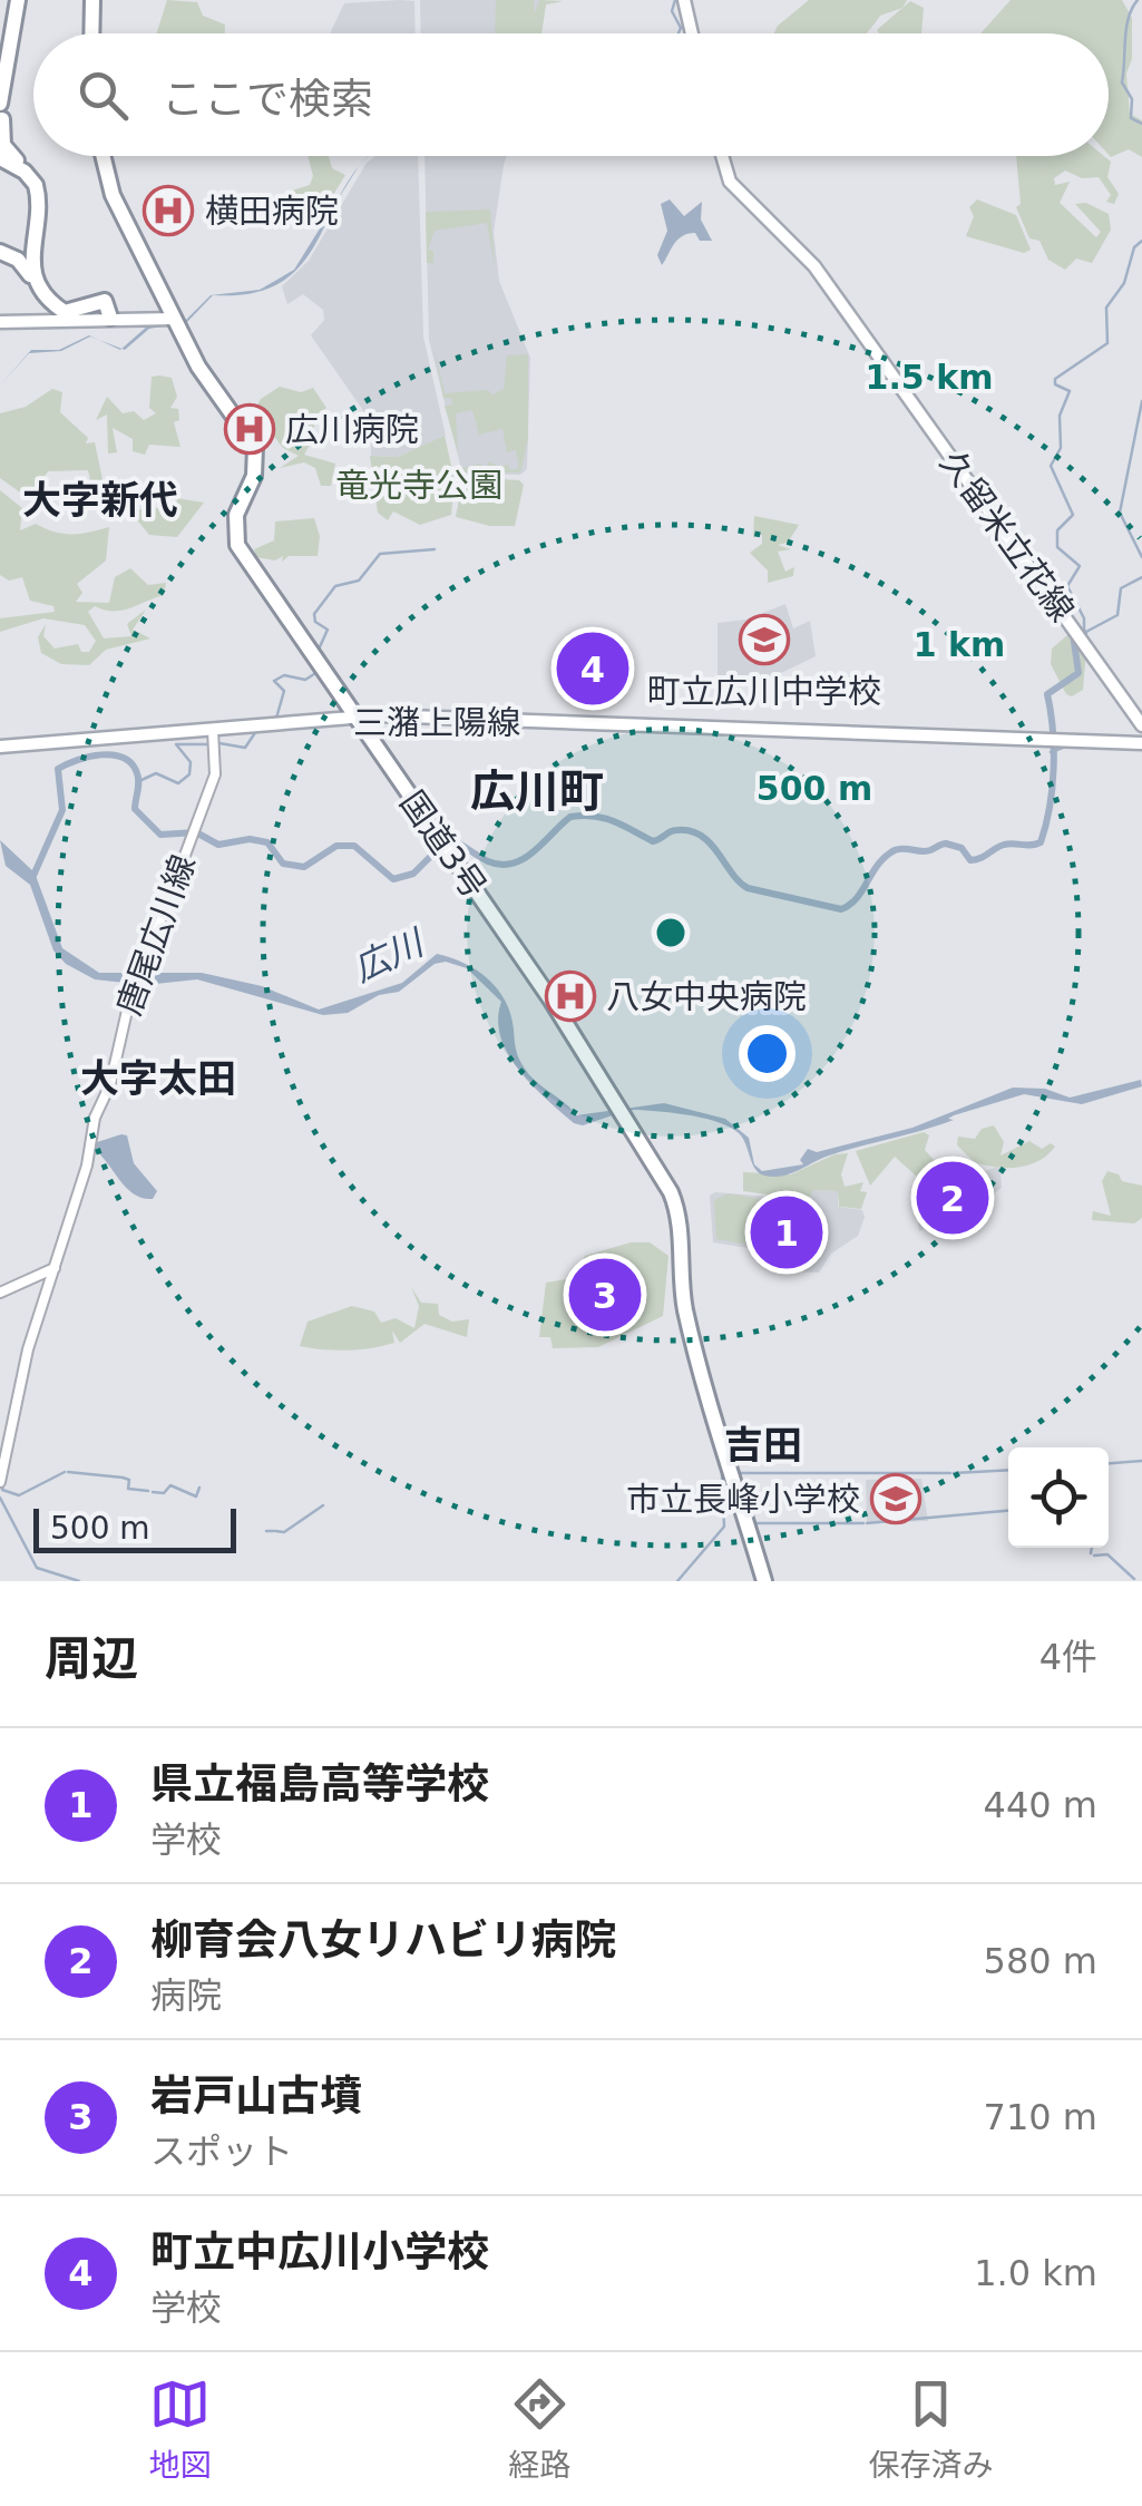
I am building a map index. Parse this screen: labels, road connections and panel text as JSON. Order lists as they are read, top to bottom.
{
  "streets": {
    "highway": ["国道3号"],
    "main road": ["久留米立花線", "三潴上陽線", "唐尾広川線"]
  },
  "crossings": [
    ["三潴上陽線", "国道3号"],
    ["三潴上陽線", "唐尾広川線"]
  ],
  "districts": [
    "大字新代",
    "広川町",
    "大字太田",
    "吉田"
  ],
  "water": ["広川"],
  "parks": ["竜光寺公園"],
  "places": {
    "hospital": ["横田病院", "広川病院", "八女中央病院"],
    "school or university": ["町立広川中学校", "市立長峰小学校"]
  },
  "scale_bar": "500 m",
  "page": {
    "search": "ここで検索",
    "pins": [
      "4",
      "2",
      "1",
      "3"
    ],
    "scale": "500 m",
    "heading": ["周辺", "4件"],
    "list": [
      {
        "mark": "1",
        "name": "県立福島高等学校",
        "note": "学校",
        "value": "440 m"
      },
      {
        "mark": "2",
        "name": "柳育会八女リハビリ病院",
        "note": "病院",
        "value": "580 m"
      },
      {
        "mark": "3",
        "name": "岩戸山古墳",
        "note": "スポット",
        "value": "710 m"
      },
      {
        "mark": "4",
        "name": "町立中広川小学校",
        "note": "学校",
        "value": "1.0 km"
      }
    ],
    "nav": ["地図", "経路", "保存済み"]
  },
  "rings": ["1.5 km", "1 km", "500 m"]
}
